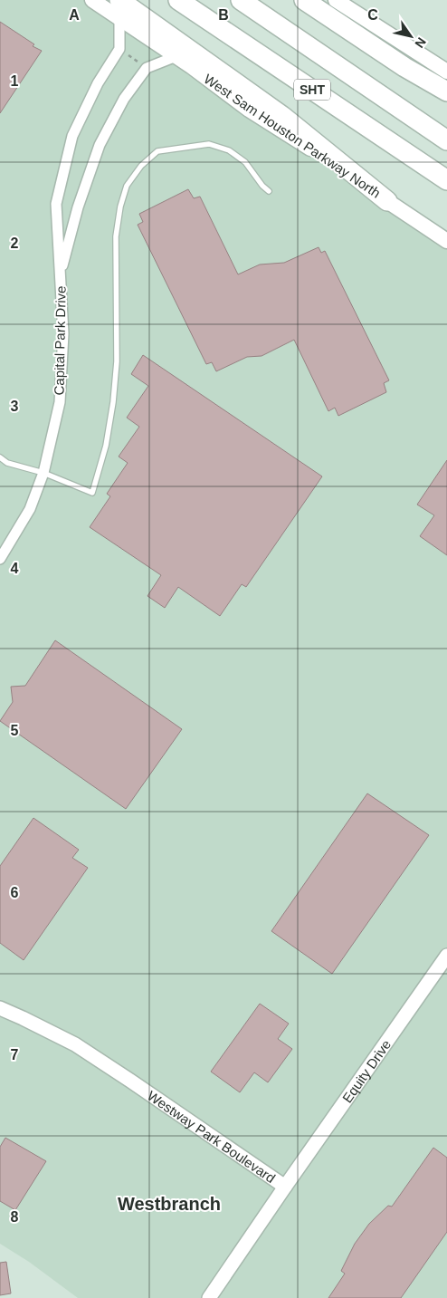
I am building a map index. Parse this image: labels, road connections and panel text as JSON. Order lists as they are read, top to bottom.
{
  "streets": {
    "highway": ["SHT"],
    "main road": ["West Sam Houston Parkway North"],
    "street": ["Capital Park Drive", "Equity Drive", "Westway Park Boulevard"]
  },
  "crossings": [
    ["West Sam Houston Parkway North", "Capital Park Drive"],
    ["Equity Drive", "Westway Park Boulevard"]
  ],
  "districts": ["Westbranch"],
  "north": "bottom right",
  "grid": {
    "columns": ["A", "B", "C"],
    "rows": [
      "1",
      "2",
      "3",
      "4",
      "5",
      "6",
      "7",
      "8"
    ]
  }
}
